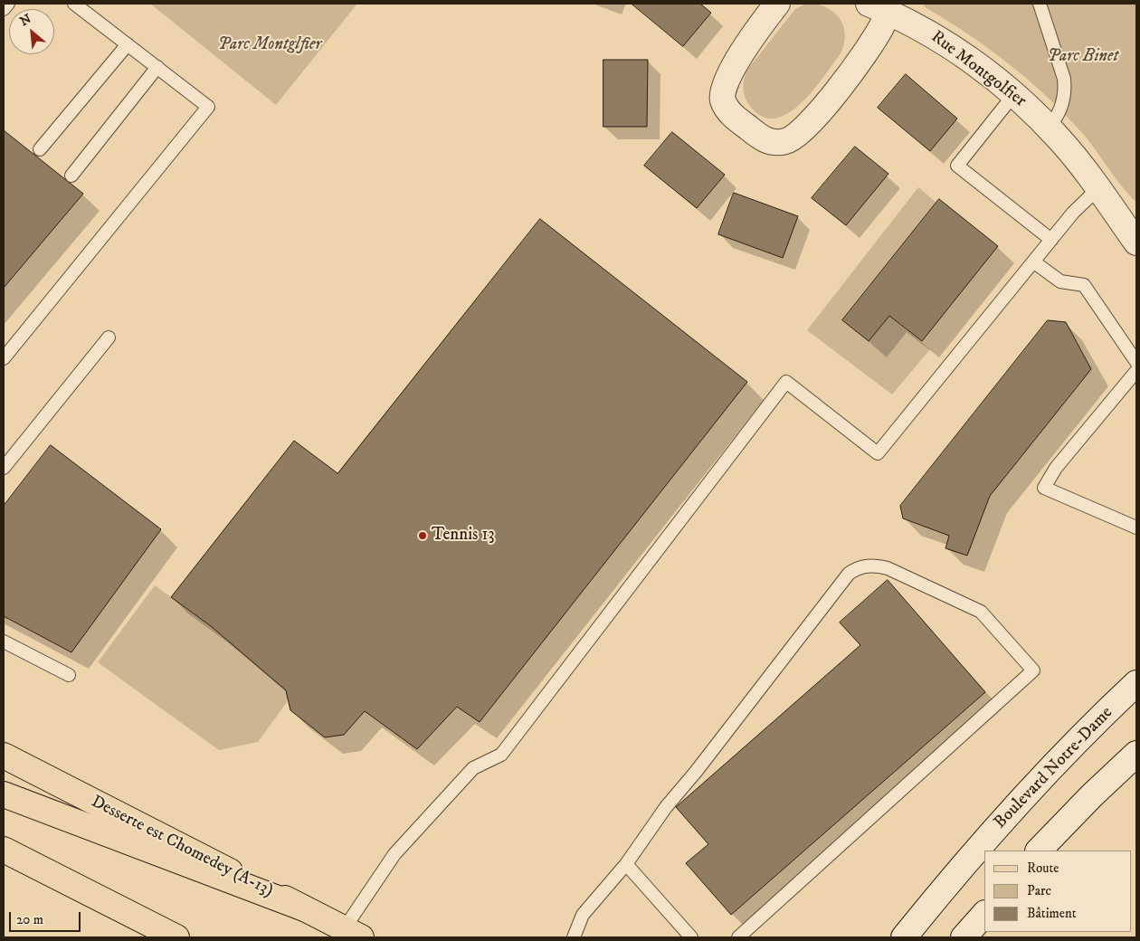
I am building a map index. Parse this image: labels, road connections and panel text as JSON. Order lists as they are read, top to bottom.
{
  "streets": {
    "main road": ["Desserte est Chomedey (A-13)"],
    "street": ["Rue Montgolfier", "Boulevard Notre-Dame"]
  },
  "parks": ["Parc Montglfier", "Parc Binet"],
  "places": ["Tennis 13"],
  "legend": ["Route", "Parc", "Bâtiment"],
  "scale_bar": "20 m",
  "north": "top left"
}
